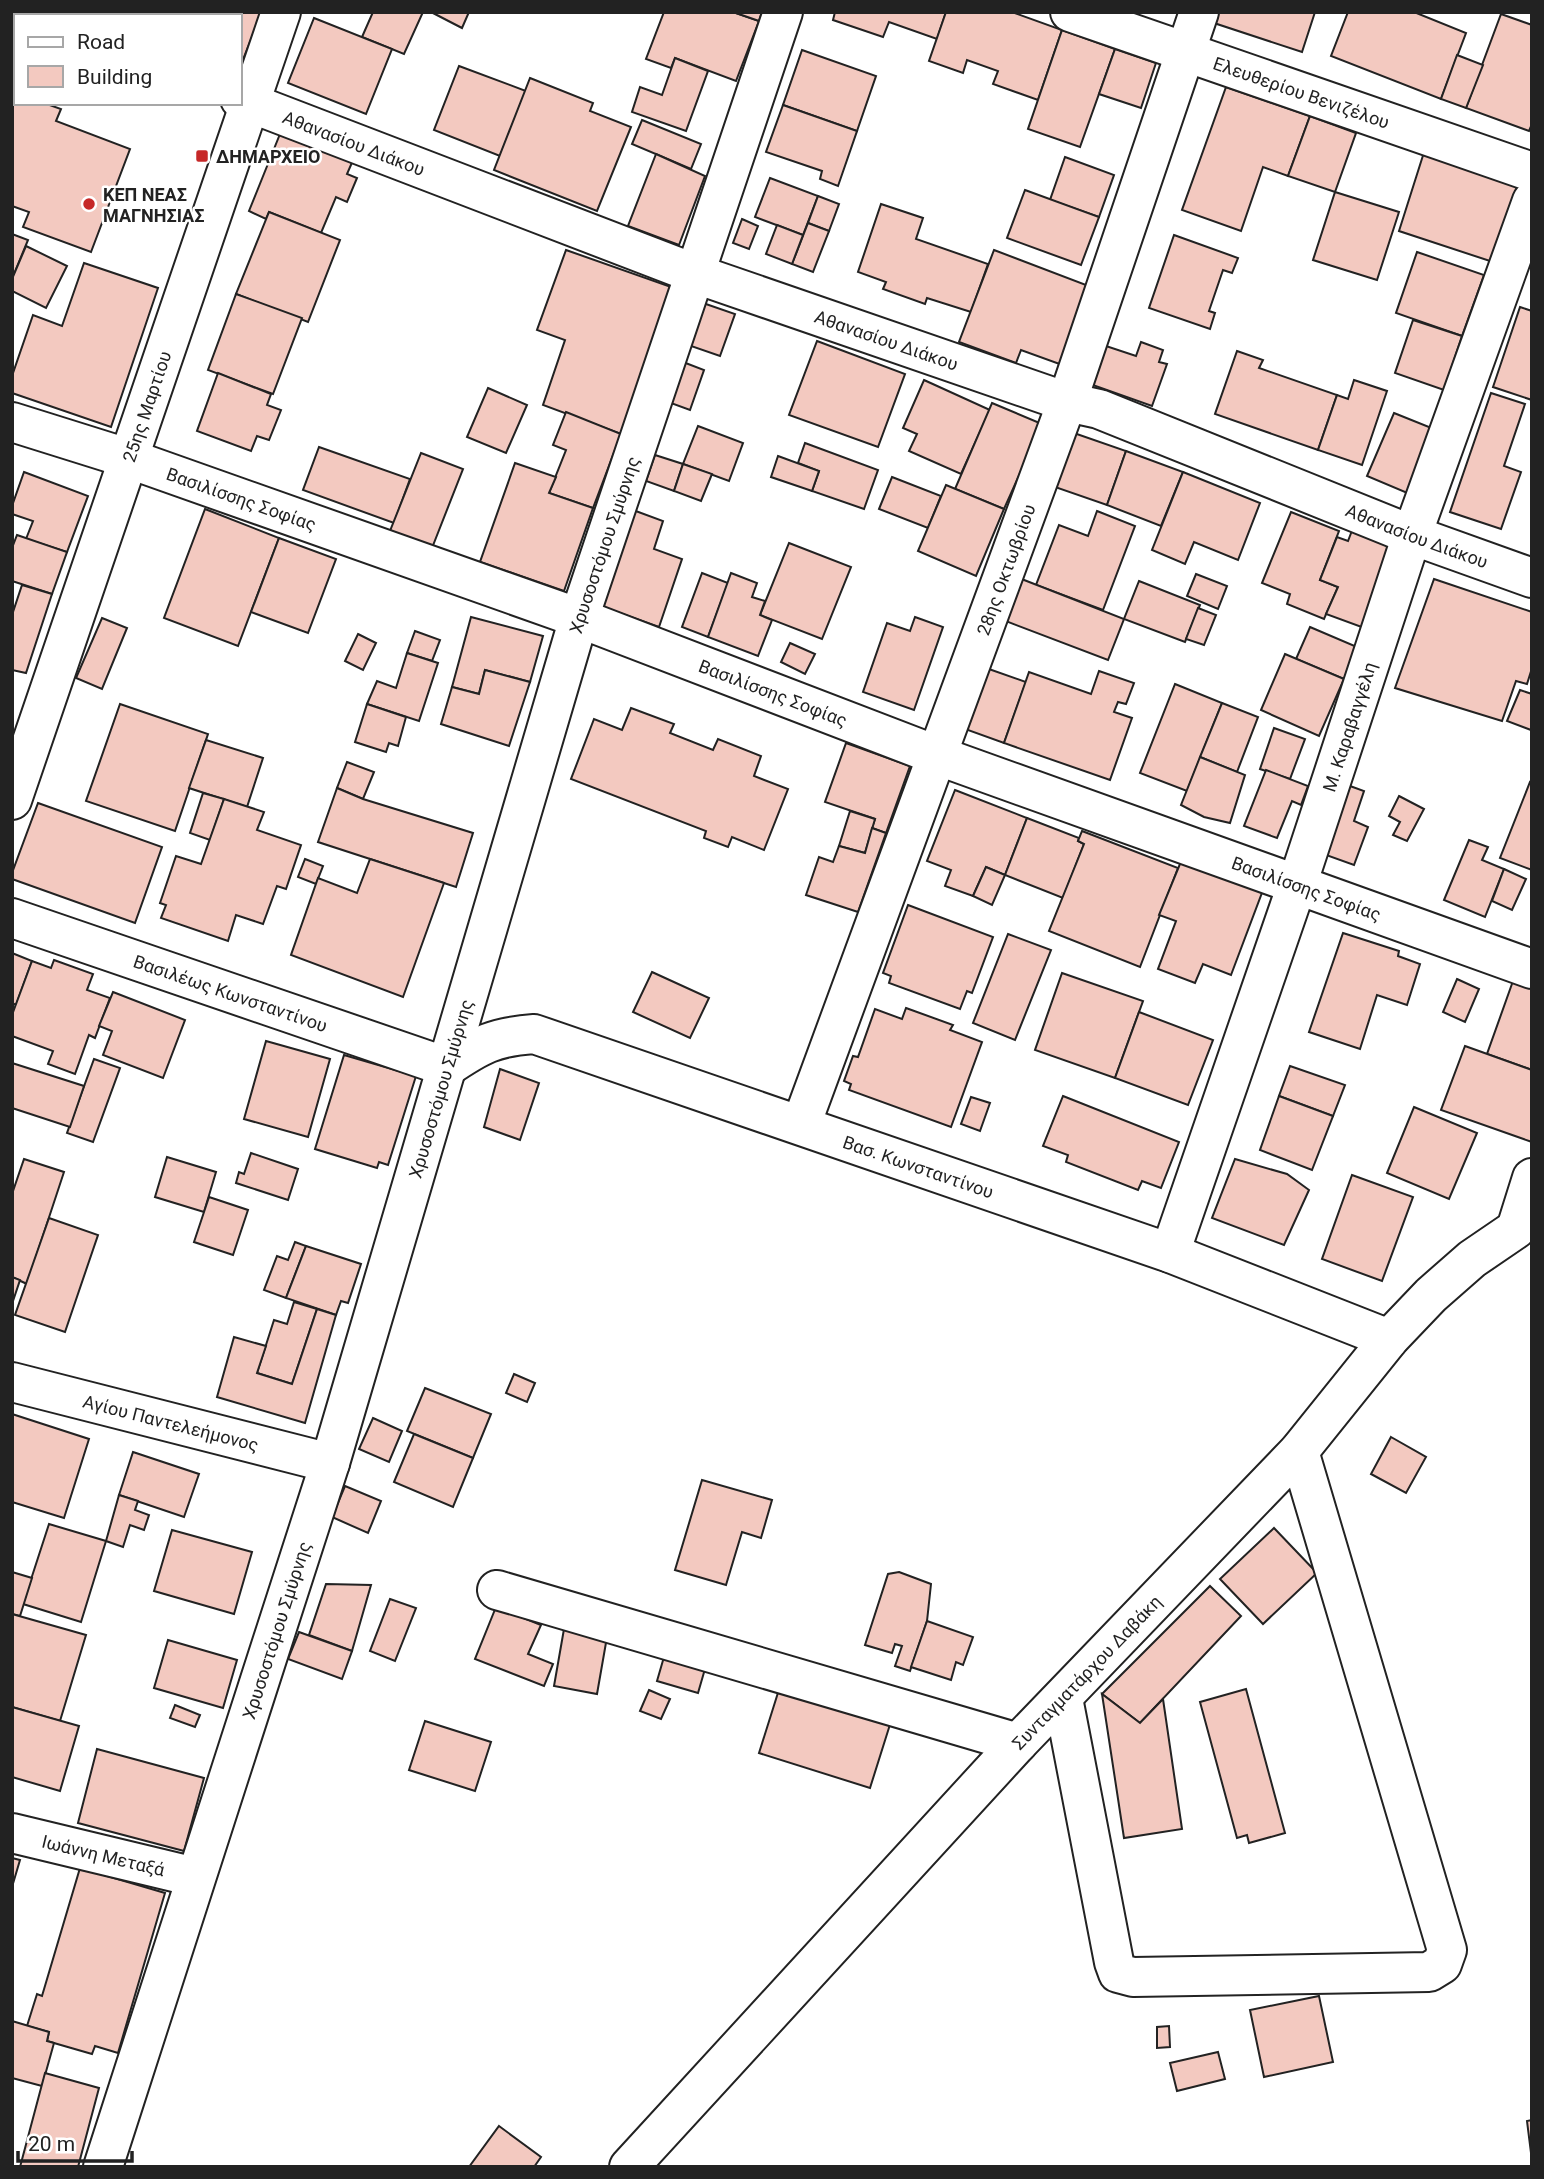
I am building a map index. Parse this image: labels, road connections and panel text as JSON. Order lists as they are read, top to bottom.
{
  "streets": {
    "street": [
      "Ελευθερίου Βενιζέλου",
      "Αθανασίου Διάκου",
      "25ης Μαρτίου",
      "Βασιλίσσης Σοφίας",
      "Χρυσοστόμου Σμύρνης",
      "28ης Οκτωβρίου",
      "Μ. Καραβαγγέλη",
      "Βασιλέως Κωνσταντίνου",
      "Βασ. Κωνσταντίνου",
      "Αγίου Παντελεήμονος",
      "Συνταγματάρχου Δαβάκη",
      "Ιωάννη Μεταξά"
    ]
  },
  "crossings": [
    ["Ελευθερίου Βενιζέλου", "28ης Οκτωβρίου"],
    ["Αθανασίου Διάκου", "25ης Μαρτίου"],
    ["Αθανασίου Διάκου", "Χρυσοστόμου Σμύρνης"],
    ["Αθανασίου Διάκου", "28ης Οκτωβρίου"],
    ["Αθανασίου Διάκου", "Μ. Καραβαγγέλη"],
    ["25ης Μαρτίου", "Βασιλίσσης Σοφίας"],
    ["Βασιλίσσης Σοφίας", "Χρυσοστόμου Σμύρνης"],
    ["Βασιλίσσης Σοφίας", "28ης Οκτωβρίου"],
    ["Βασιλίσσης Σοφίας", "Μ. Καραβαγγέλη"],
    ["Χρυσοστόμου Σμύρνης", "Βασιλέως Κωνσταντίνου"],
    ["Χρυσοστόμου Σμύρνης", "Βασ. Κωνσταντίνου"],
    ["Χρυσοστόμου Σμύρνης", "Αγίου Παντελεήμονος"],
    ["Χρυσοστόμου Σμύρνης", "Ιωάννη Μεταξά"],
    ["28ης Οκτωβρίου", "Βασ. Κωνσταντίνου"],
    ["Μ. Καραβαγγέλη", "Βασ. Κωνσταντίνου"],
    ["Βασιλέως Κωνσταντίνου", "Βασ. Κωνσταντίνου"],
    ["Βασ. Κωνσταντίνου", "Συνταγματάρχου Δαβάκη"]
  ],
  "places": {
    "transit": ["ΔΗΜΑΡΧΕΙΟ"],
    "other": ["ΚΕΠ ΝΕΑΣ ΜΑΓΝΗΣΙΑΣ"]
  },
  "legend": ["Road", "Building"],
  "scale_bar": "20 m"
}
